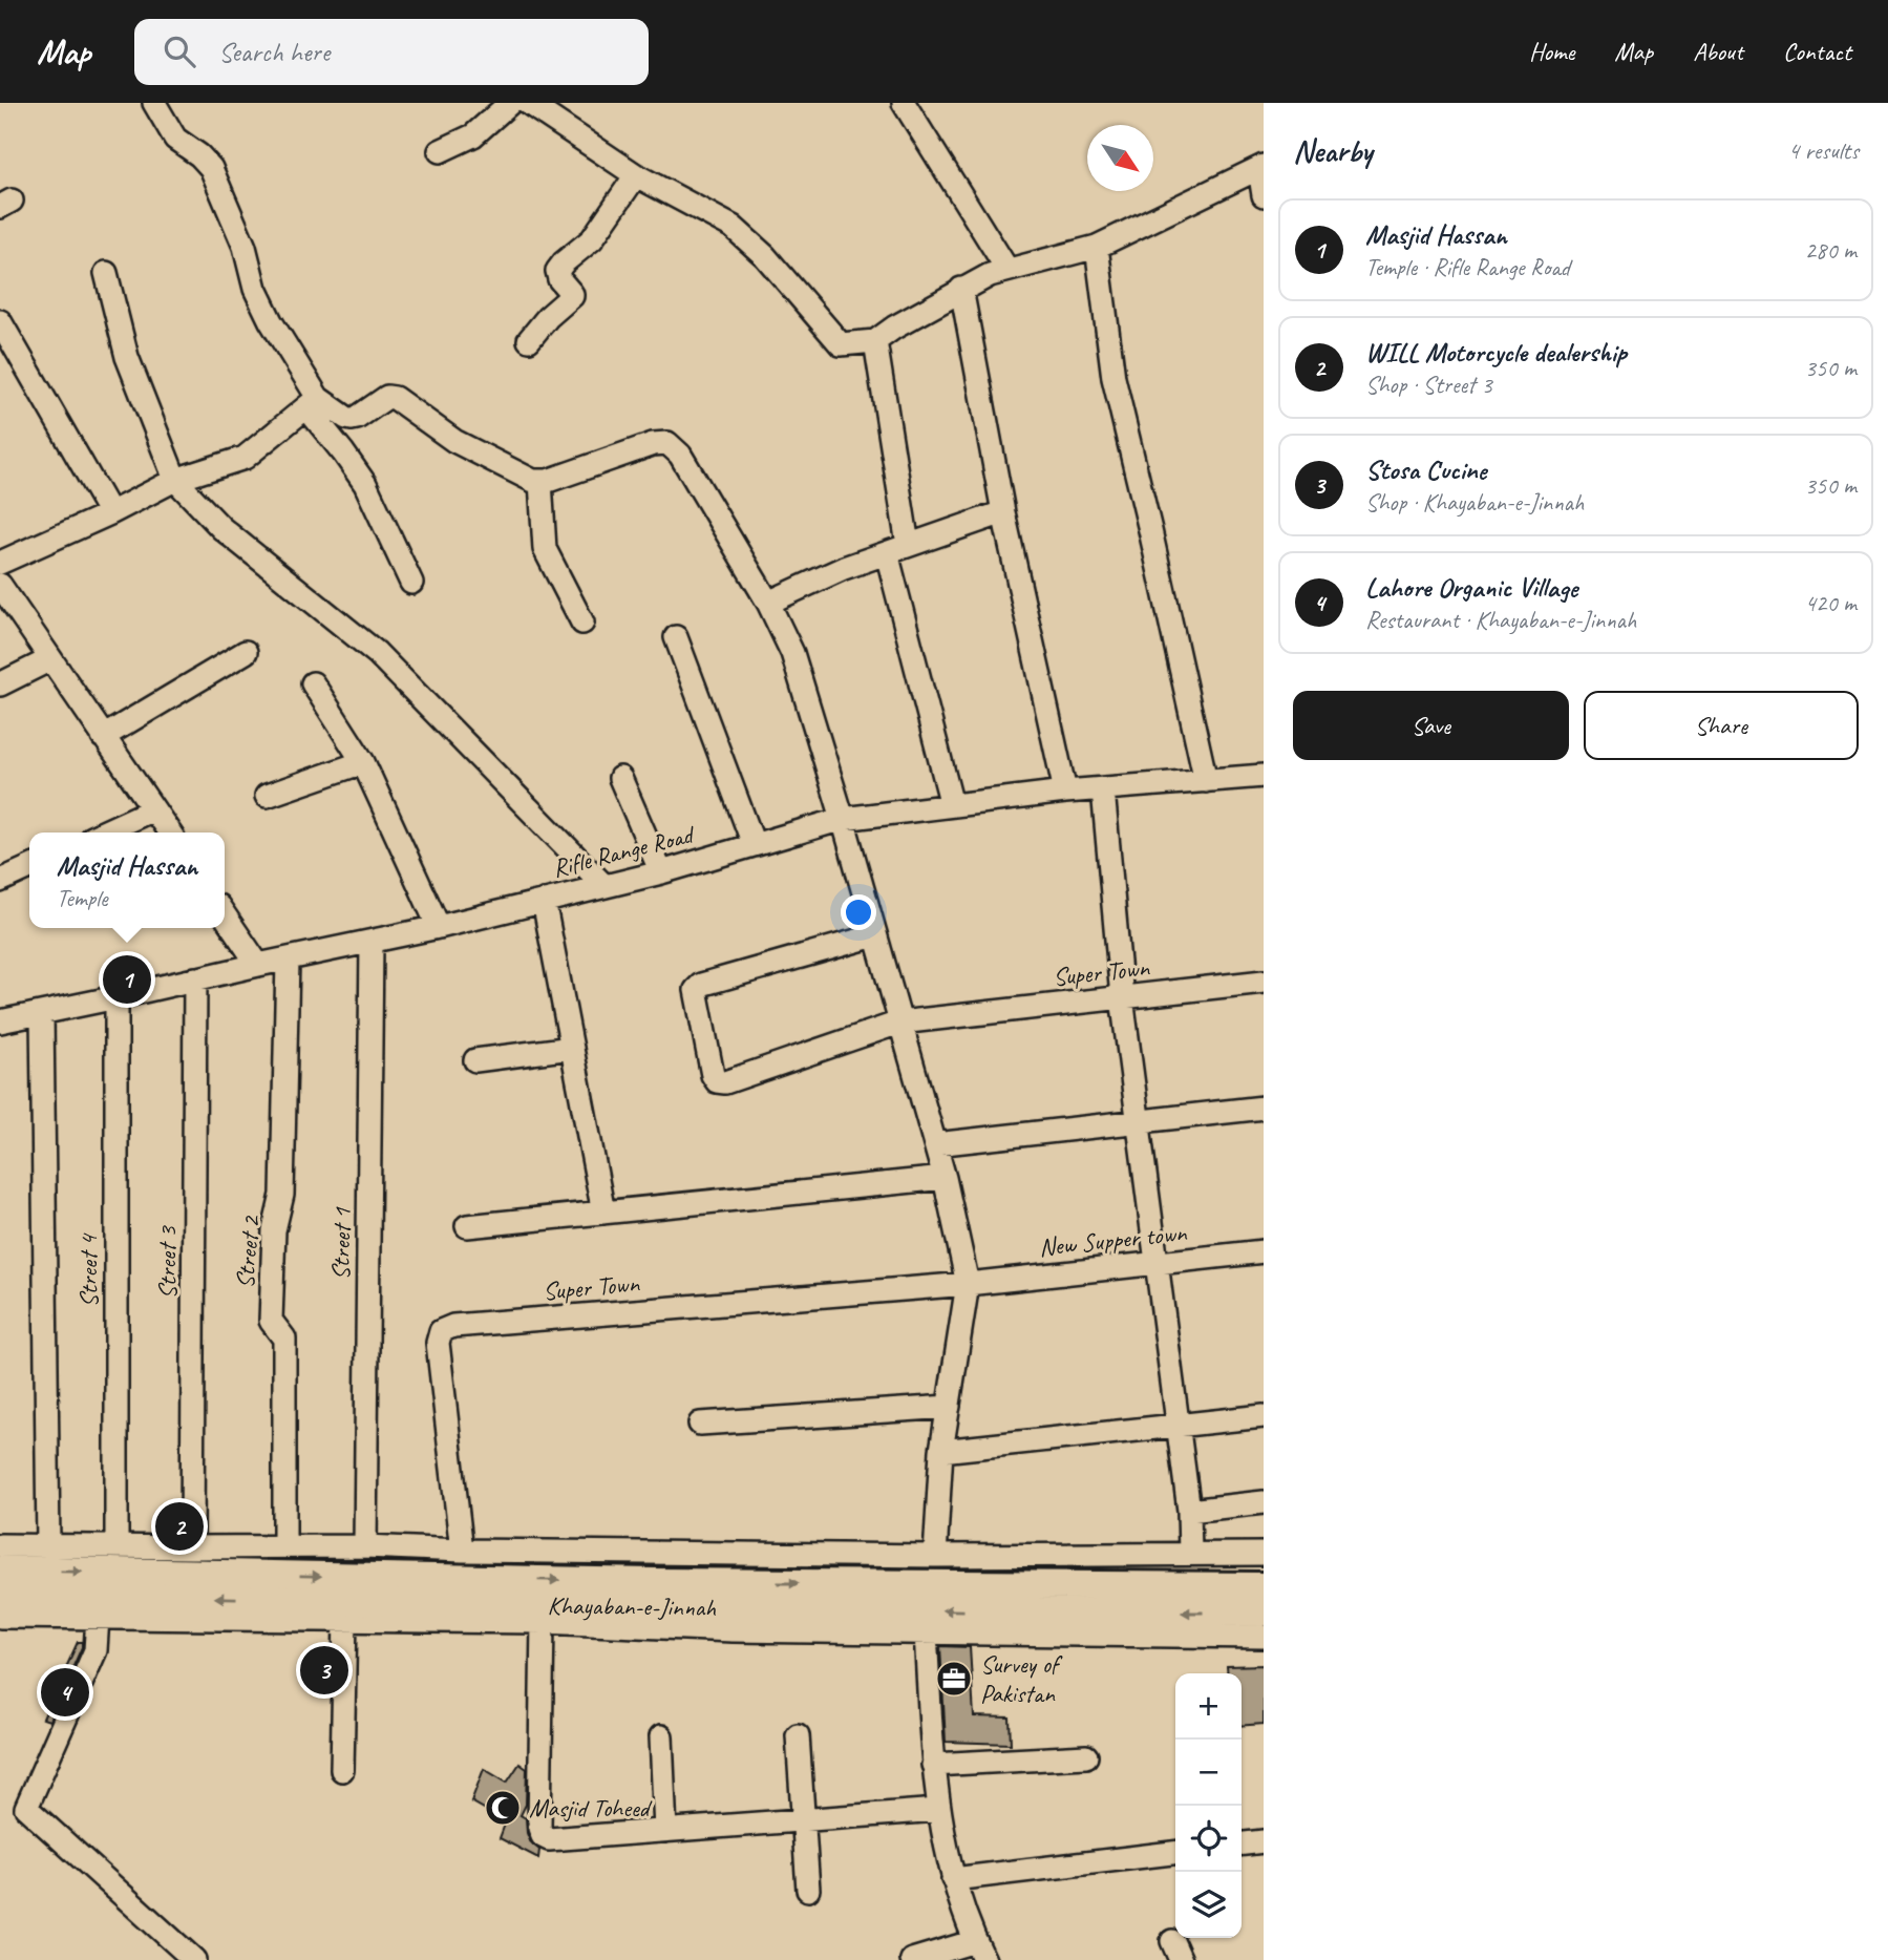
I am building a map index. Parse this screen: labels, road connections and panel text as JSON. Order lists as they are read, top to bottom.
{
  "streets": {
    "main road": ["Khayaban-e-Jinnah"],
    "street": [
      "Rifle Range Road",
      "Super Town",
      "New Supper town",
      "Street 1",
      "Street 2",
      "Street 3",
      "Street 4"
    ]
  },
  "crossings": [
    ["Rifle Range Road", "Street 1"],
    ["Rifle Range Road", "Street 2"],
    ["Rifle Range Road", "Street 3"],
    ["Rifle Range Road", "Street 4"],
    ["Super Town", "New Supper town"]
  ],
  "places": {
    "office": ["Survey of Pakistan"],
    "mosque": ["Masjid Toheed"]
  },
  "north": "bottom right",
  "page": {
    "header": "Map",
    "search": "Search here",
    "nav": [
      "Home",
      "Map",
      "About",
      "Contact"
    ],
    "heading": ["Nearby", "4 results"],
    "list": [
      {
        "mark": "1",
        "name": "Masjid Hassan",
        "note": "Temple · Rifle Range Road",
        "value": "280 m"
      },
      {
        "mark": "2",
        "name": "WILL Motorcycle dealership",
        "note": "Shop · Street 3",
        "value": "350 m"
      },
      {
        "mark": "3",
        "name": "Stosa Cucine",
        "note": "Shop · Khayaban-e-Jinnah",
        "value": "350 m"
      },
      {
        "mark": "4",
        "name": "Lahore Organic Village",
        "note": "Restaurant · Khayaban-e-Jinnah",
        "value": "420 m"
      }
    ],
    "buttons": ["Save", "Share"],
    "popup": ["Masjid Hassan", "Temple"],
    "pins": [
      "1",
      "2",
      "3",
      "4"
    ],
    "map_buttons": ["+", "−"]
  }
}
